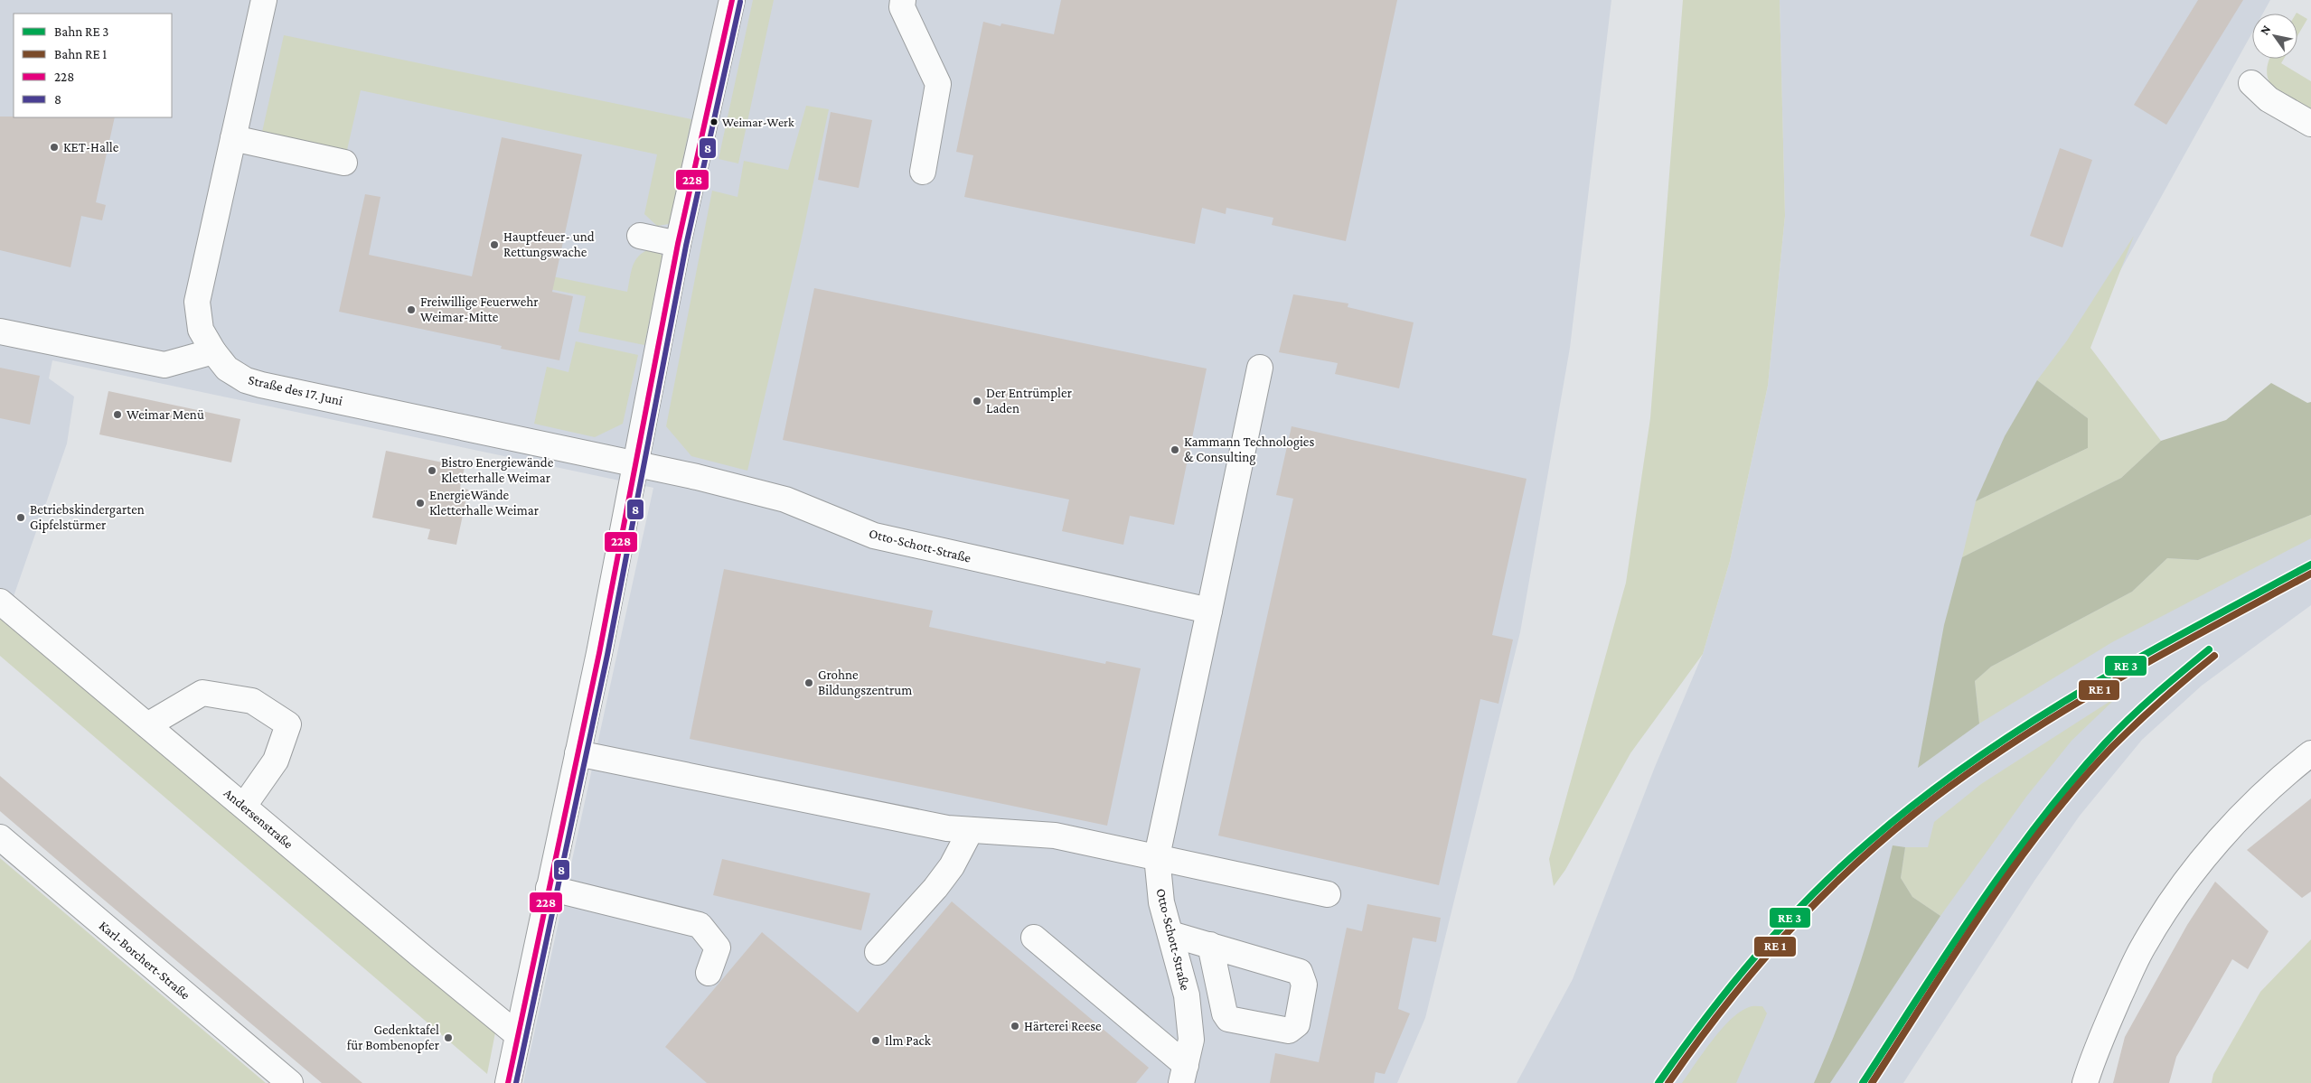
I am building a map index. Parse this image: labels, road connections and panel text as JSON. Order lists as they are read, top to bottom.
{
  "streets": {
    "street": [
      "Straße des 17. Juni",
      "Otto-Schott-Straße",
      "Andersenstraße",
      "Karl-Borchert-Straße"
    ]
  },
  "crossings": [
    ["Straße des 17. Juni", "Otto-Schott-Straße"]
  ],
  "places": [
    "Weimar-Werk",
    "KET-Halle",
    "Hauptfeuer- und Rettungswache",
    "Freiwillige Feuerwehr Weimar-Mitte",
    "Der Entrümpler Laden",
    "Weimar Menü",
    "Kammann Technologies & Consulting",
    "Bistro Energiewände Kletterhalle Weimar",
    "EnergieWände Kletterhalle Weimar",
    "Betriebskindergarten Gipfelstürmer",
    "Grohne Bildungszentrum",
    "Härterei Reese",
    "Gedenktafel für Bombenopfer",
    "Ilm Pack"
  ],
  "lines": ["transit line 228", "transit line 8"],
  "legend": [
    "Bahn RE 3",
    "Bahn RE 1",
    "228",
    "8"
  ],
  "north": "top left"
}
